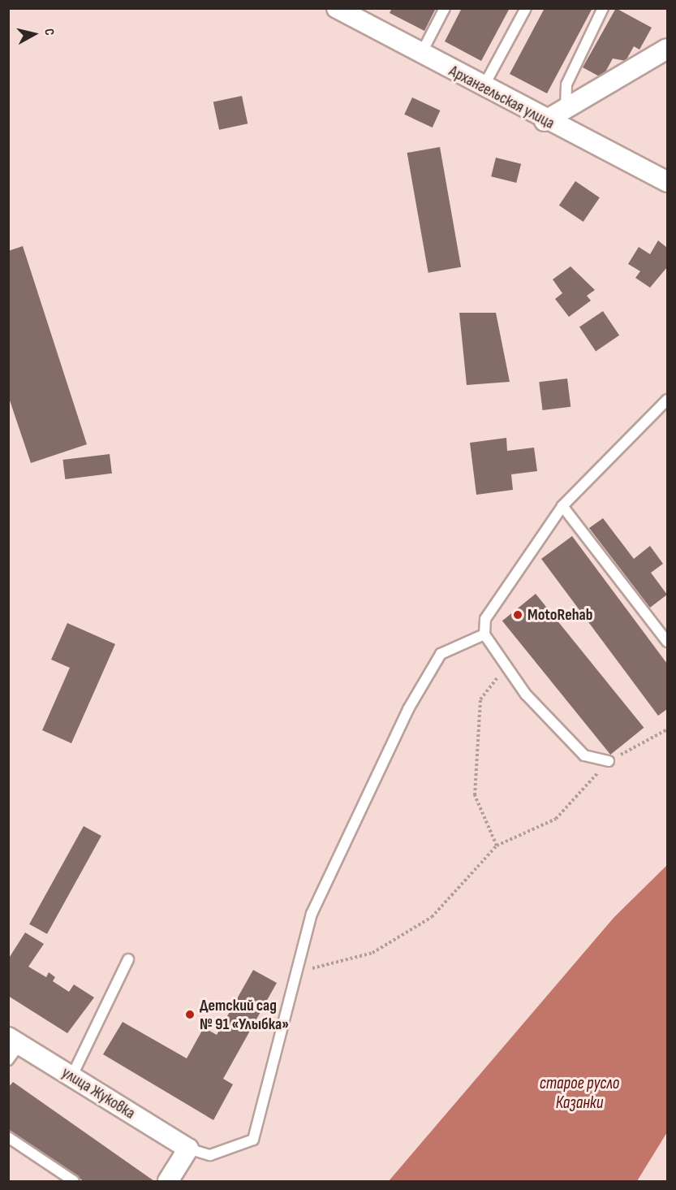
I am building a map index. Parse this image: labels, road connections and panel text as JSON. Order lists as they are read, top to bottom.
{
  "streets": {
    "street": ["Архангельская улица", "улица Жуковка"]
  },
  "water": ["старое русло Казанки"],
  "places": ["MotoRehab", "Детский сад № 91 «Улыбка»"],
  "north": "right"
}
